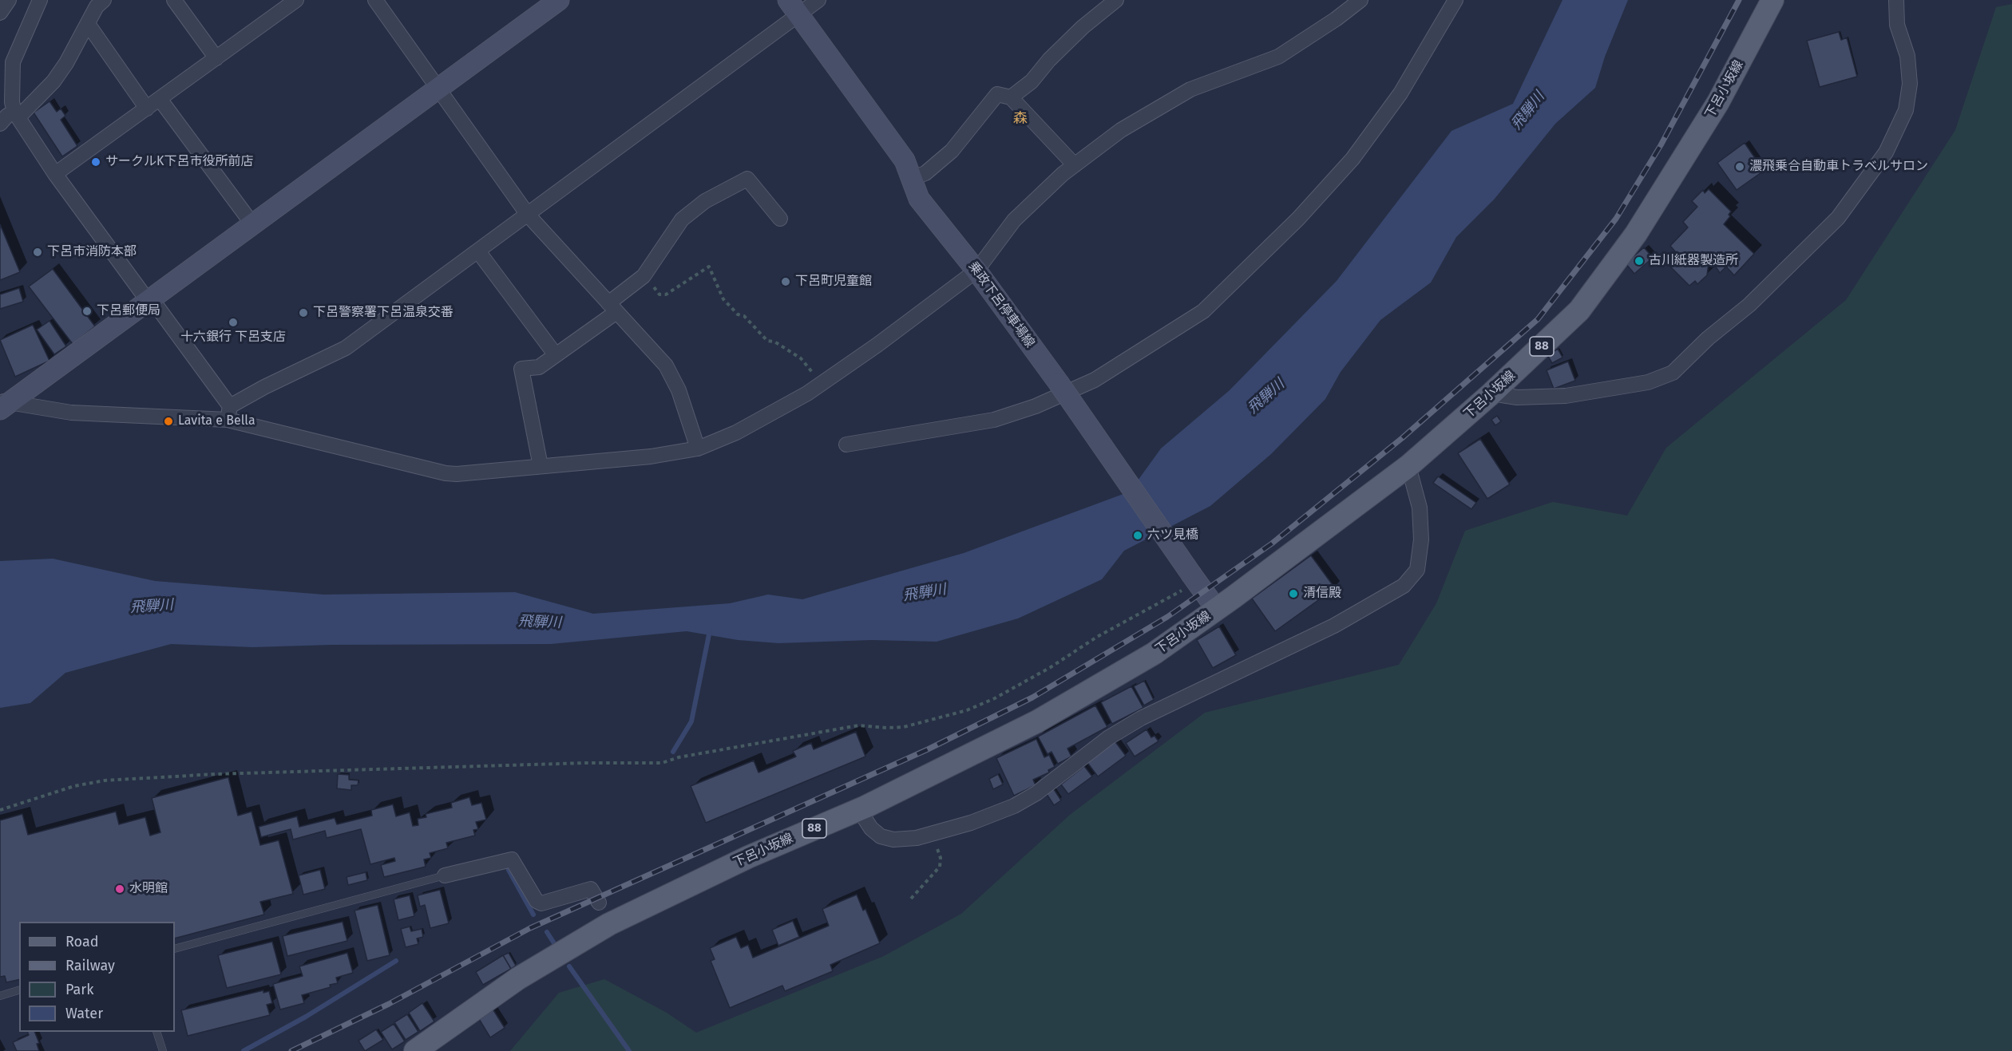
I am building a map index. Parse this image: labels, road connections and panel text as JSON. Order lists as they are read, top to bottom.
{
  "streets": {
    "main road": ["下呂小坂線", "乗政下呂停車場線", "88"]
  },
  "crossings": [
    ["下呂小坂線", "乗政下呂停車場線"]
  ],
  "districts": ["森"],
  "water": ["飛騨川"],
  "places": [
    "サークルK下呂市役所前店",
    "濃飛乗合自動車トラベルサロン",
    "下呂市消防本部",
    "古川紙器製造所",
    "下呂町児童館",
    "下呂郵便局",
    "下呂警察署下呂温泉交番",
    "十六銀行 下呂支店",
    "Lavita e Bella",
    "六ツ見橋",
    "清信殿",
    "水明館"
  ],
  "legend": [
    "Road",
    "Railway",
    "Park",
    "Water"
  ]
}
